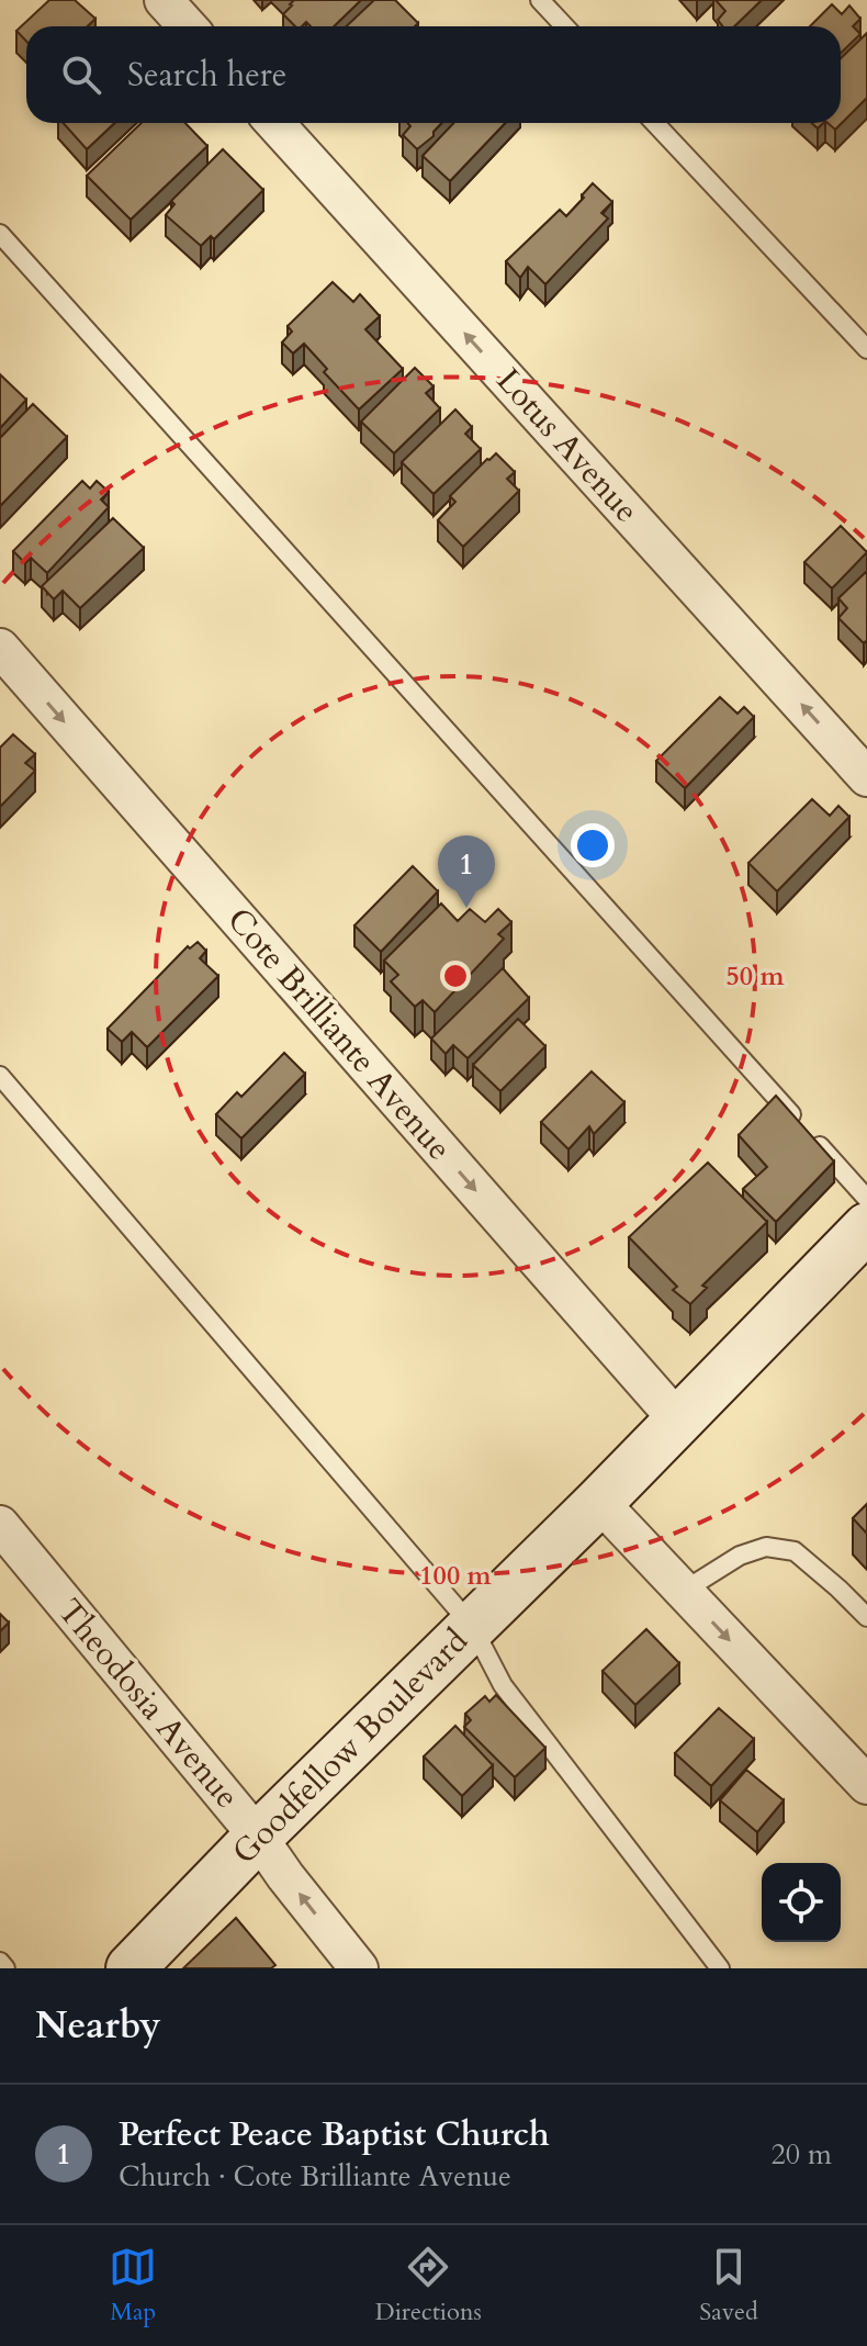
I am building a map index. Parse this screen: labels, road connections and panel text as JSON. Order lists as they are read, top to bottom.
{
  "streets": {
    "main road": ["Goodfellow Boulevard"],
    "street": ["Lotus Avenue", "Cote Brilliante Avenue", "Theodosia Avenue"]
  },
  "crossings": [
    ["Cote Brilliante Avenue", "Goodfellow Boulevard"],
    ["Theodosia Avenue", "Goodfellow Boulevard"]
  ],
  "one_way": ["Lotus Avenue", "Cote Brilliante Avenue"],
  "page": {
    "search": "Search here",
    "pins": "1",
    "heading": "Nearby",
    "list": [
      {
        "mark": "1",
        "name": "Perfect Peace Baptist Church",
        "note": "Church · Cote Brilliante Avenue",
        "value": "20 m"
      }
    ],
    "nav": ["Map", "Directions", "Saved"]
  },
  "rings": ["50 m", "100 m"]
}
